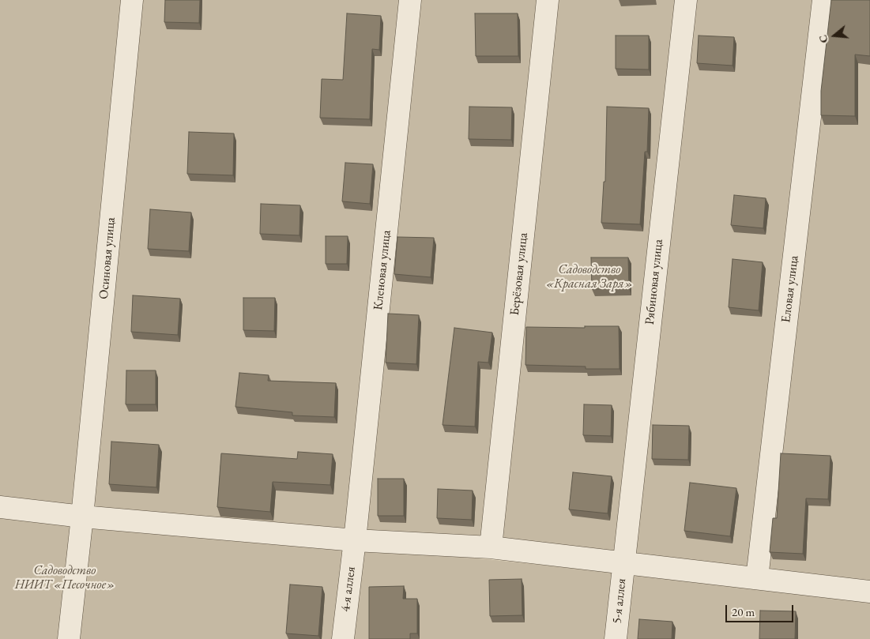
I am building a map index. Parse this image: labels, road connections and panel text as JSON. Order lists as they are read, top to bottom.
{
  "streets": {
    "street": [
      "Осиновая улица",
      "Кленовая улица",
      "Берёзовая улица",
      "Рябиновая улица",
      "Еловая улица",
      "4-я аллея",
      "5-я аллея"
    ]
  },
  "crossings": [
    ["Кленовая улица", "4-я аллея"],
    ["Рябиновая улица", "5-я аллея"]
  ],
  "parks": ["Садоводство «Красная Заря»", "Садоводство НИИТ «Песочное»"],
  "scale_bar": "20 m",
  "north": "left"
}
